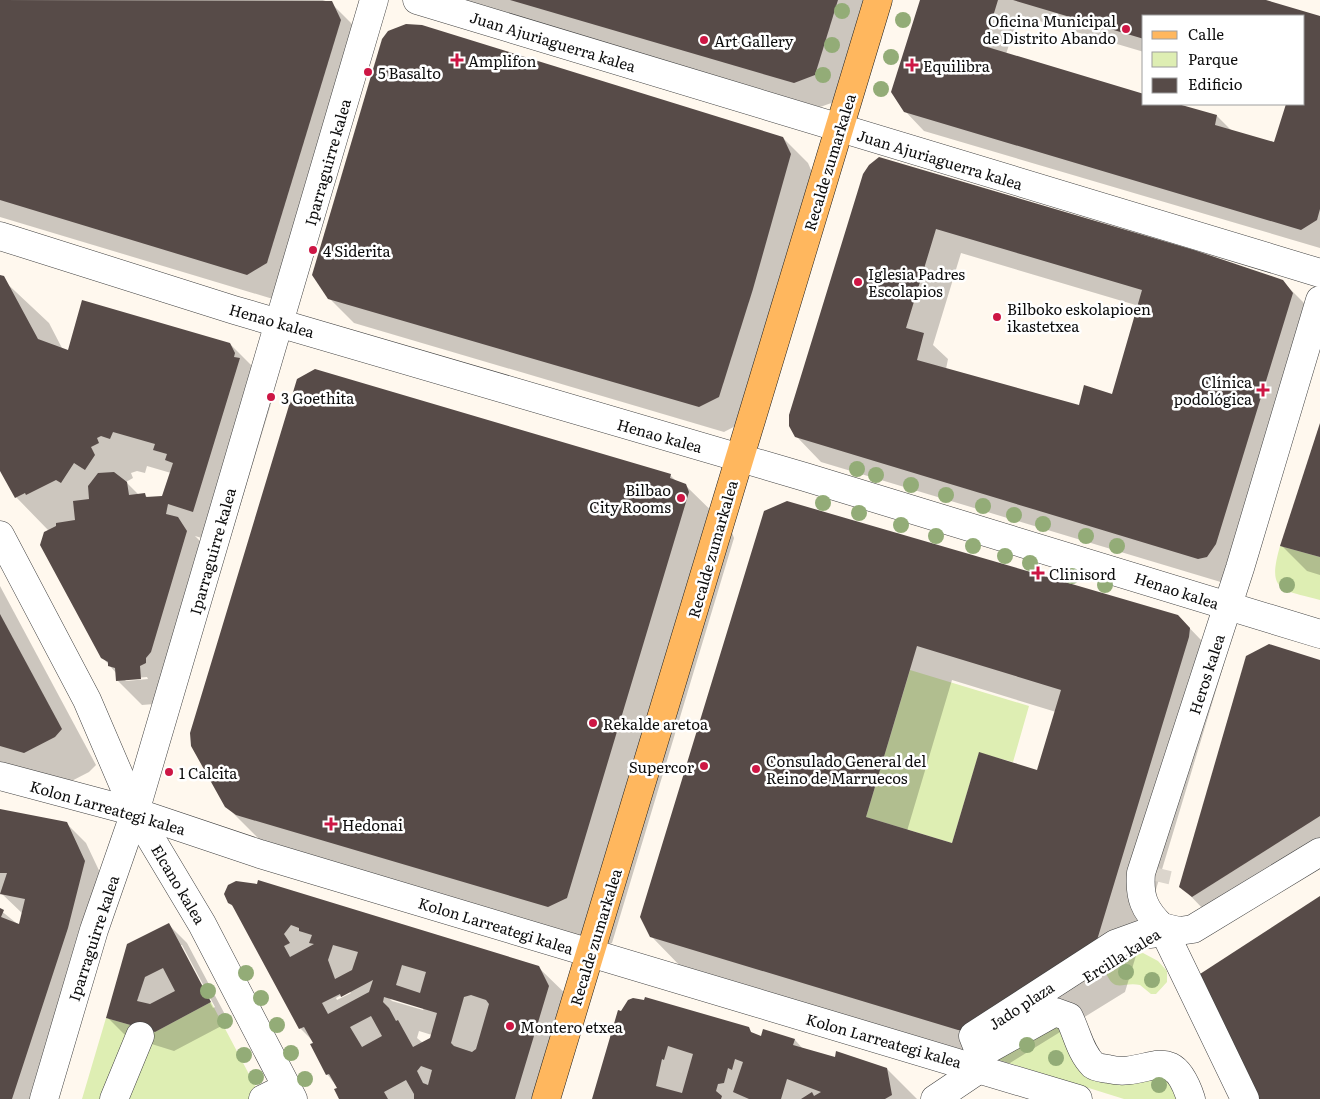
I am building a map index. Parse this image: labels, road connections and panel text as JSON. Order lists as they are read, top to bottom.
{
  "streets": {
    "main road": ["Recalde zumarkalea"],
    "street": [
      "Juan Ajuriaguerra kalea",
      "Iparraguirre kalea",
      "Henao kalea",
      "Heros kalea",
      "Kolon Larreategi kalea",
      "Elcano kalea",
      "Ercilla kalea",
      "Jado plaza"
    ]
  },
  "crossings": [
    ["Juan Ajuriaguerra kalea", "Recalde zumarkalea"],
    ["Iparraguirre kalea", "Henao kalea"],
    ["Iparraguirre kalea", "Kolon Larreategi kalea"],
    ["Iparraguirre kalea", "Elcano kalea"],
    ["Recalde zumarkalea", "Henao kalea"],
    ["Recalde zumarkalea", "Kolon Larreategi kalea"],
    ["Henao kalea", "Heros kalea"],
    ["Heros kalea", "Ercilla kalea"],
    ["Kolon Larreategi kalea", "Elcano kalea"],
    ["Kolon Larreategi kalea", "Ercilla kalea"],
    ["Kolon Larreategi kalea", "Jado plaza"],
    ["Ercilla kalea", "Jado plaza"]
  ],
  "places": {
    "other": [
      "Oficina Municipal de Distrito Abando",
      "Art Gallery",
      "5 Basalto",
      "4 Siderita",
      "Iglesia Padres Escolapios",
      "Bilboko eskolapioen ikastetxea",
      "3 Goethita",
      "Bilbao City Rooms",
      "Rekalde aretoa",
      "Supercor",
      "Consulado General del Reino de Marruecos",
      "1 Calcita",
      "Montero etxea"
    ],
    "health": [
      "Amplifon",
      "Equilibra",
      "Clínica podológica",
      "Clinisord",
      "Hedonai"
    ]
  },
  "legend": ["Calle", "Parque", "Edificio"]
}
